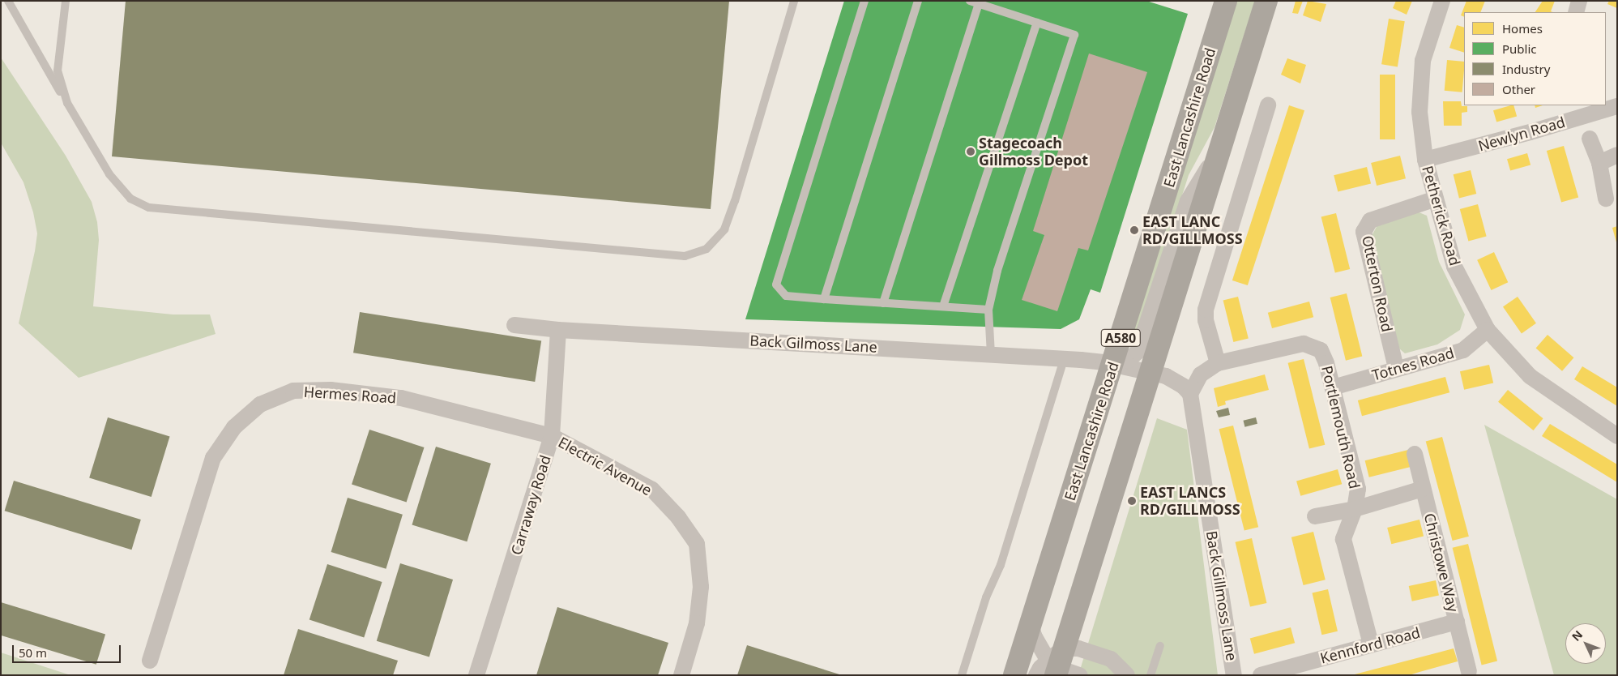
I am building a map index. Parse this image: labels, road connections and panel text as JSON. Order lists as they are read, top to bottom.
{
  "streets": {
    "highway": ["East Lancashire Road", "A580"],
    "street": [
      "Newlyn Road",
      "Petherick Road",
      "Otterton Road",
      "Back Gilmoss Lane",
      "Totnes Road",
      "Hermes Road",
      "Portlemouth Road",
      "Electric Avenue",
      "Carraway Road",
      "Christowe Way",
      "Back Gillmoss Lane",
      "Kennford Road"
    ]
  },
  "crossings": [
    ["East Lancashire Road", "Back Gilmoss Lane"],
    ["Newlyn Road", "Petherick Road"],
    ["Petherick Road", "Otterton Road"],
    ["Petherick Road", "Totnes Road"],
    ["Otterton Road", "Totnes Road"],
    ["A580", "Back Gilmoss Lane"],
    ["Back Gilmoss Lane", "Carraway Road"],
    ["Totnes Road", "Portlemouth Road"],
    ["Hermes Road", "Electric Avenue"],
    ["Hermes Road", "Carraway Road"],
    ["Portlemouth Road", "Christowe Way"],
    ["Portlemouth Road", "Back Gillmoss Lane"],
    ["Portlemouth Road", "Kennford Road"],
    ["Electric Avenue", "Carraway Road"],
    ["Christowe Way", "Kennford Road"]
  ],
  "places": ["Stagecoach Gillmoss Depot", "EAST LANC RD/GILLMOSS", "EAST LANCS RD/GILLMOSS"],
  "legend": [
    "Homes",
    "Public",
    "Industry",
    "Other"
  ],
  "scale_bar": "50 m",
  "north": "top left"
}
